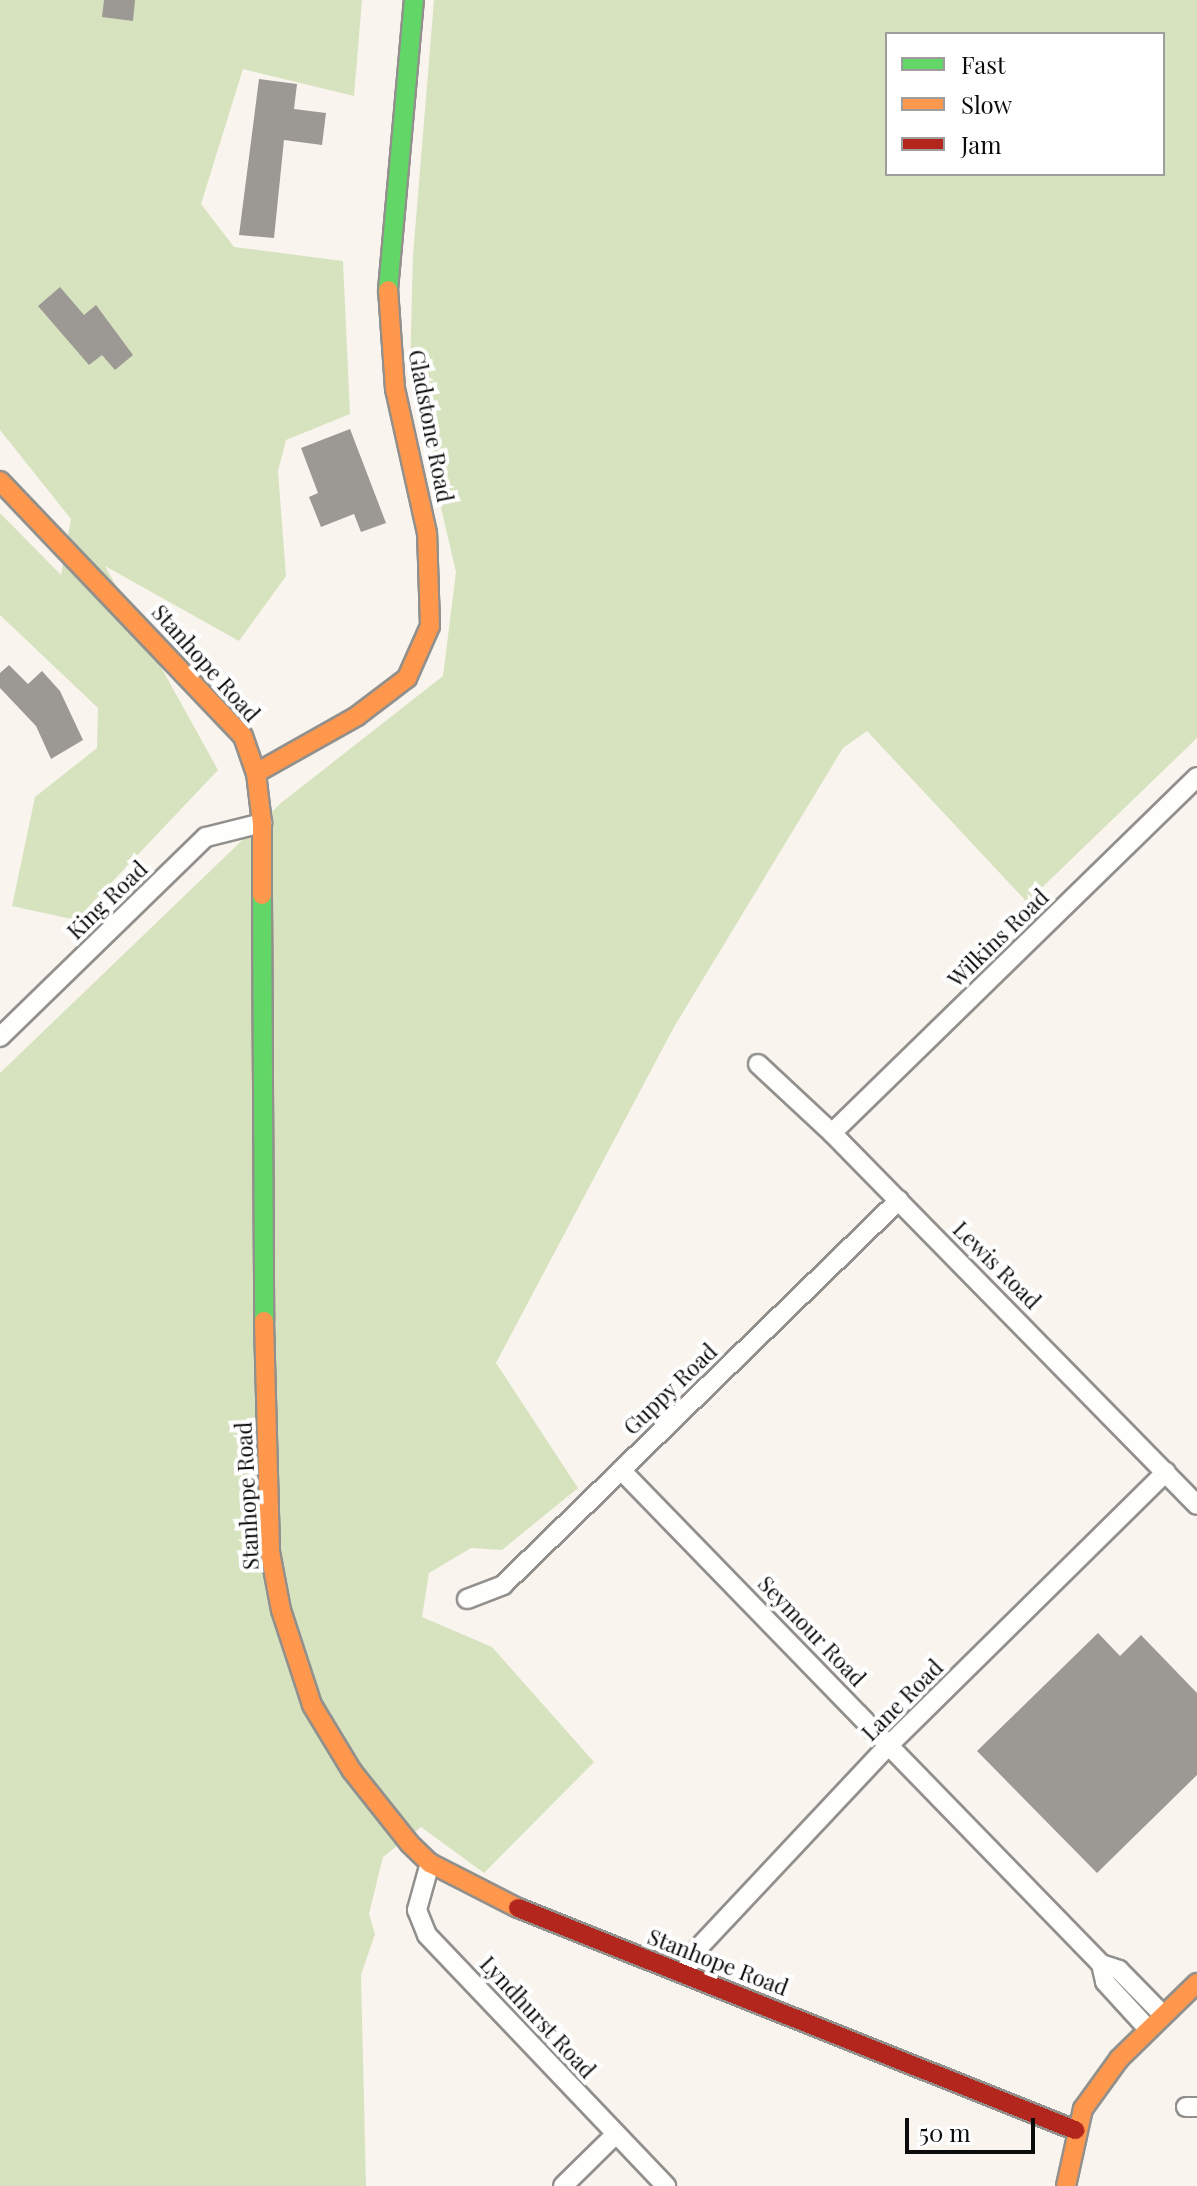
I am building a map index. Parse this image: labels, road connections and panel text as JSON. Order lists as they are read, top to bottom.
{
  "streets": {
    "street": [
      "Gladstone Road",
      "Stanhope Road",
      "King Road",
      "Wilkins Road",
      "Lewis Road",
      "Guppy Road",
      "Seymour Road",
      "Lane Road",
      "Lyndhurst Road"
    ]
  },
  "crossings": [
    ["Gladstone Road", "Stanhope Road"],
    ["Stanhope Road", "King Road"],
    ["Stanhope Road", "Lane Road"],
    ["Stanhope Road", "Lyndhurst Road"],
    ["Wilkins Road", "Lewis Road"],
    ["Lewis Road", "Guppy Road"],
    ["Lewis Road", "Lane Road"],
    ["Guppy Road", "Seymour Road"],
    ["Seymour Road", "Lane Road"]
  ],
  "legend": ["Fast", "Slow", "Jam"],
  "scale_bar": "50 m"
}
